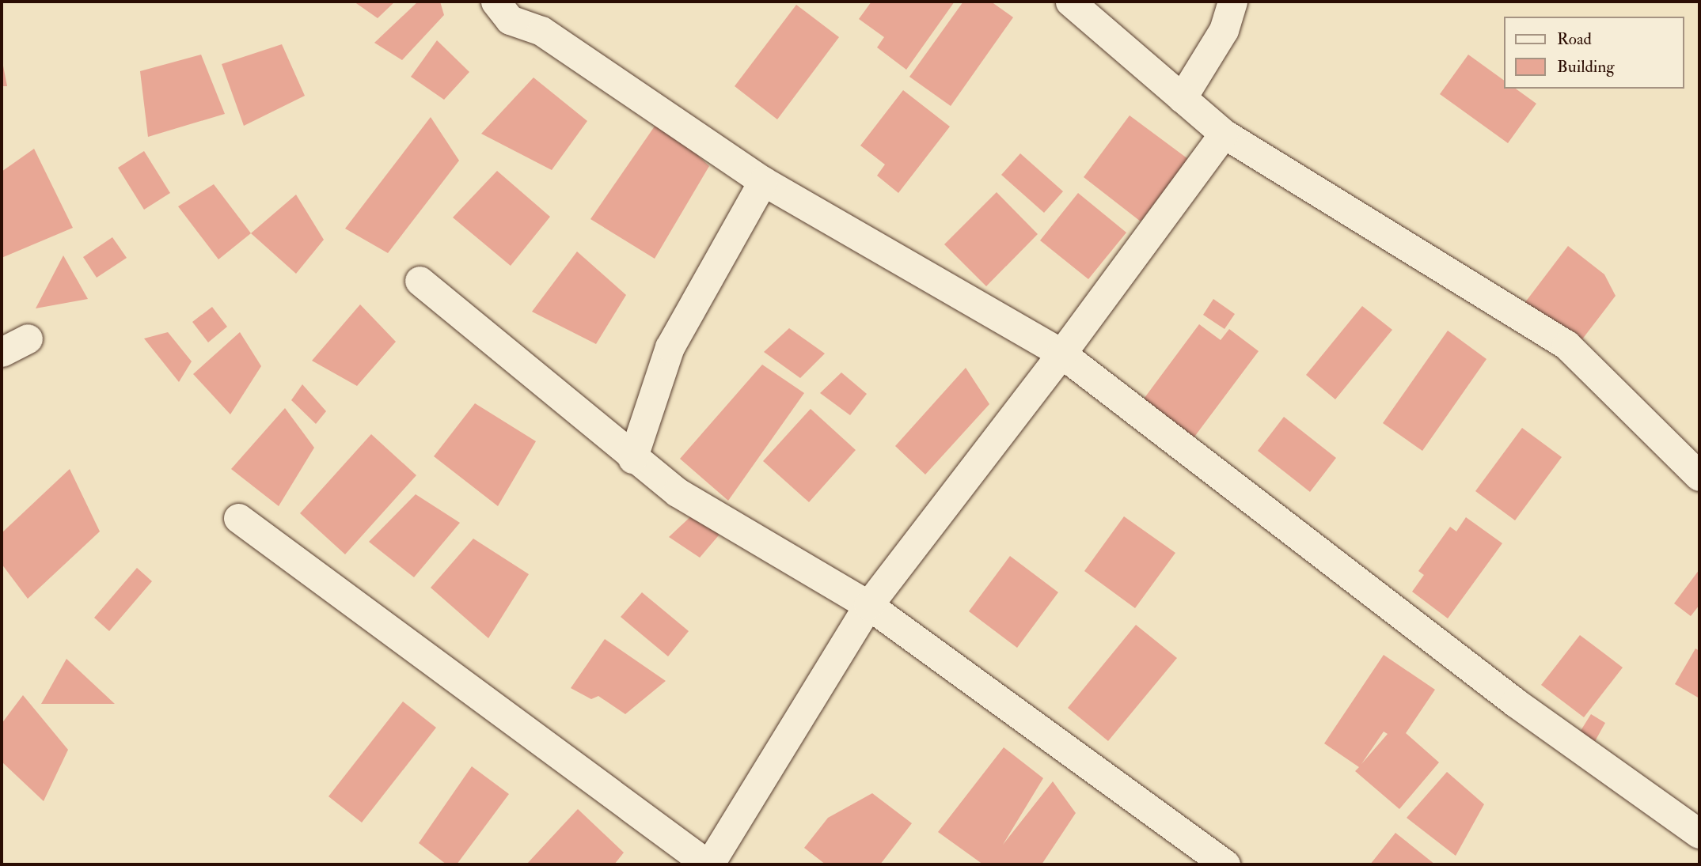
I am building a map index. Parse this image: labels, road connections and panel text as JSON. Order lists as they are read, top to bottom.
{
  "legend": ["Road", "Building"]
}
